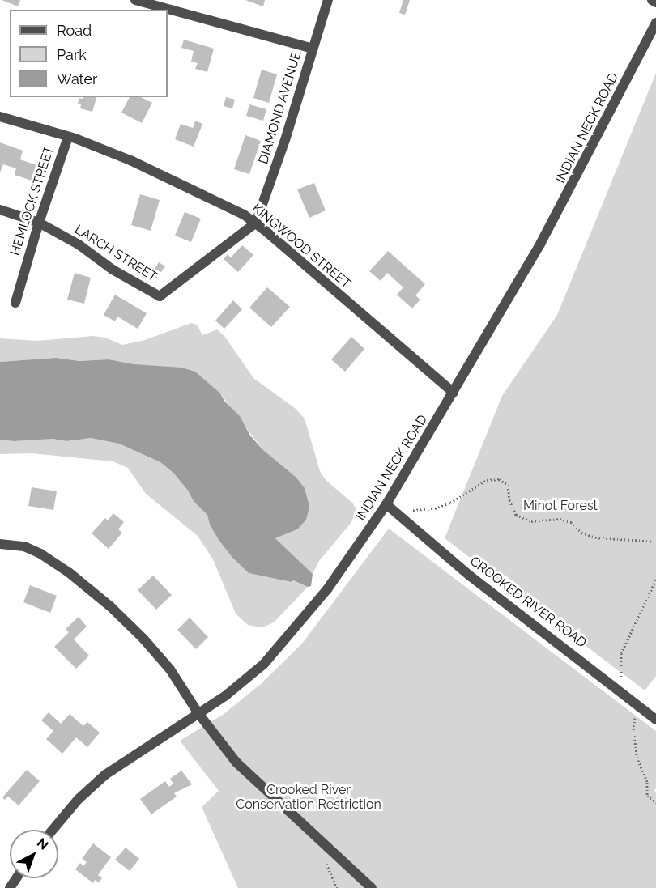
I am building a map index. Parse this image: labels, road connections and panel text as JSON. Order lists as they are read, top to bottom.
{
  "streets": {
    "street": [
      "DIAMOND AVENUE",
      "INDIAN NECK ROAD",
      "HEMLOCK STREET",
      "KINGWOOD STREET",
      "LARCH STREET",
      "CROOKED RIVER ROAD"
    ]
  },
  "crossings": [
    ["DIAMOND AVENUE", "KINGWOOD STREET"],
    ["DIAMOND AVENUE", "LARCH STREET"],
    ["INDIAN NECK ROAD", "KINGWOOD STREET"],
    ["INDIAN NECK ROAD", "CROOKED RIVER ROAD"],
    ["HEMLOCK STREET", "KINGWOOD STREET"],
    ["HEMLOCK STREET", "LARCH STREET"],
    ["KINGWOOD STREET", "LARCH STREET"]
  ],
  "parks": ["Minot Forest", "Crooked River Conservation Restriction"],
  "legend": ["Road", "Park", "Water"],
  "north": "top right"
}
